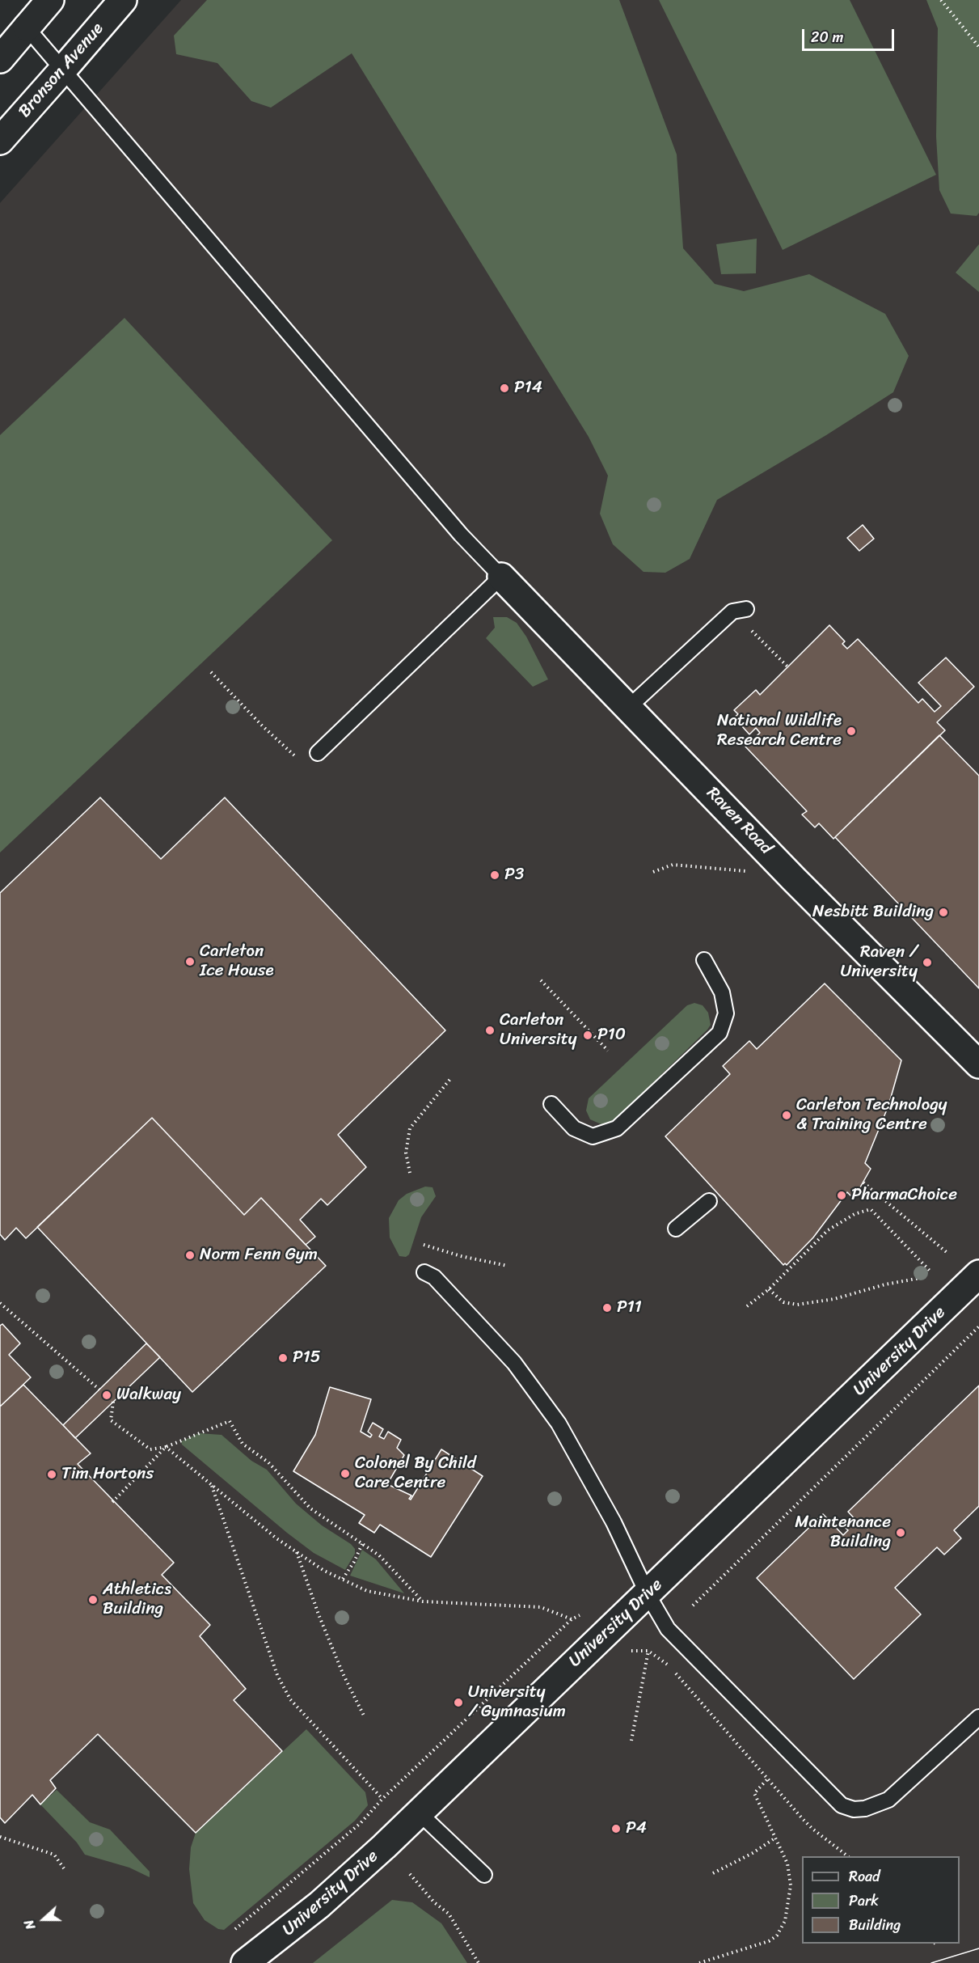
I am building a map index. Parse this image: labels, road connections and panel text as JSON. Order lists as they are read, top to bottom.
{
  "streets": {
    "main road": ["Bronson Avenue", "Raven Road", "University Drive"]
  },
  "places": [
    "P14",
    "National Wildlife Research Centre",
    "P3",
    "Nesbitt Building",
    "Carleton Ice House",
    "Raven / University",
    "Carleton University",
    "P10",
    "Carleton Technology & Training Centre",
    "PharmaChoice",
    "Norm Fenn Gym",
    "P11",
    "P15",
    "Walkway",
    "Colonel By Child Care Centre",
    "Tim Hortons",
    "Maintenance Building",
    "Athletics Building",
    "University / Gymnasium",
    "P4"
  ],
  "legend": ["Road", "Park", "Building"],
  "scale_bar": "20 m",
  "north": "left"
}
